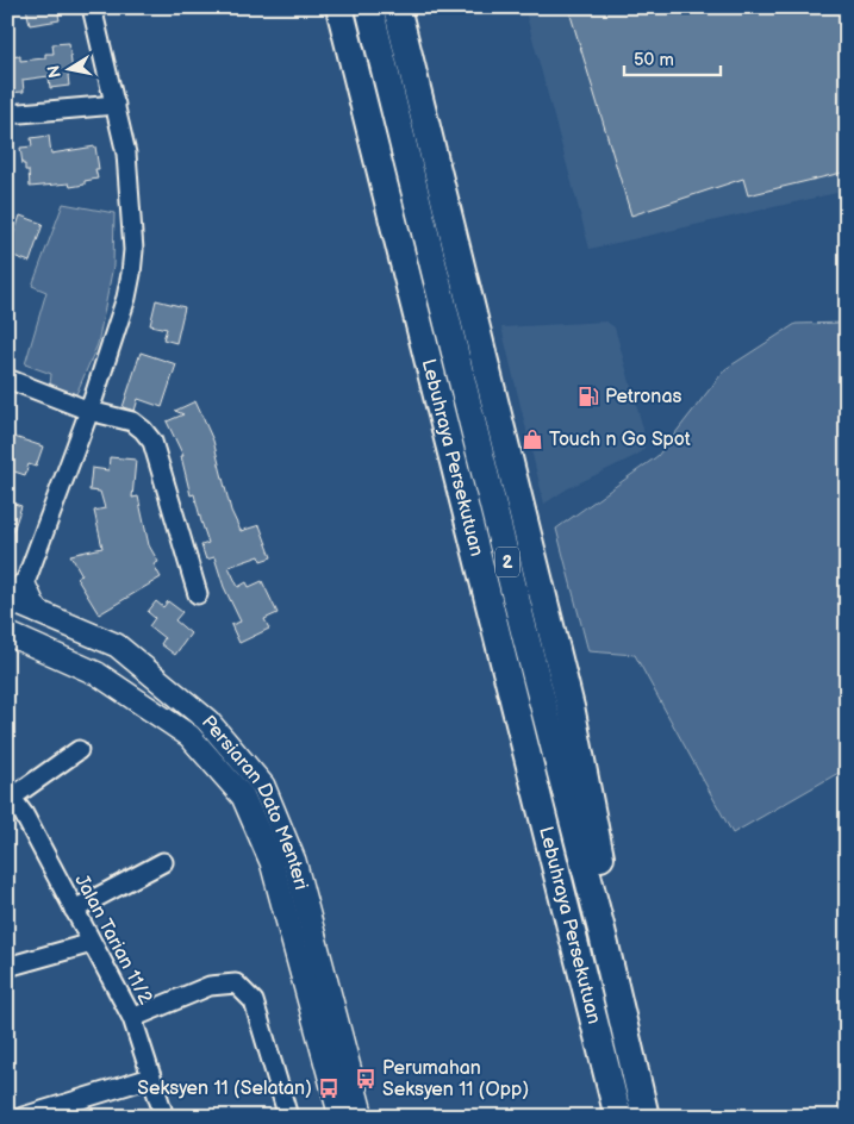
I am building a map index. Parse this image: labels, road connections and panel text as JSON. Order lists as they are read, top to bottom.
{
  "streets": {
    "highway": ["Lebuhraya Persekutuan", "2"],
    "main road": ["Persiaran Dato Menteri"],
    "street": ["Jalan Tarian 11/2"]
  },
  "places": {
    "fuel station": ["Petronas"],
    "shop": ["Touch n Go Spot"],
    "bus stop": ["Perumahan Seksyen 11 (Opp)", "Seksyen 11 (Selatan)"]
  },
  "scale_bar": "50 m",
  "north": "left"
}
